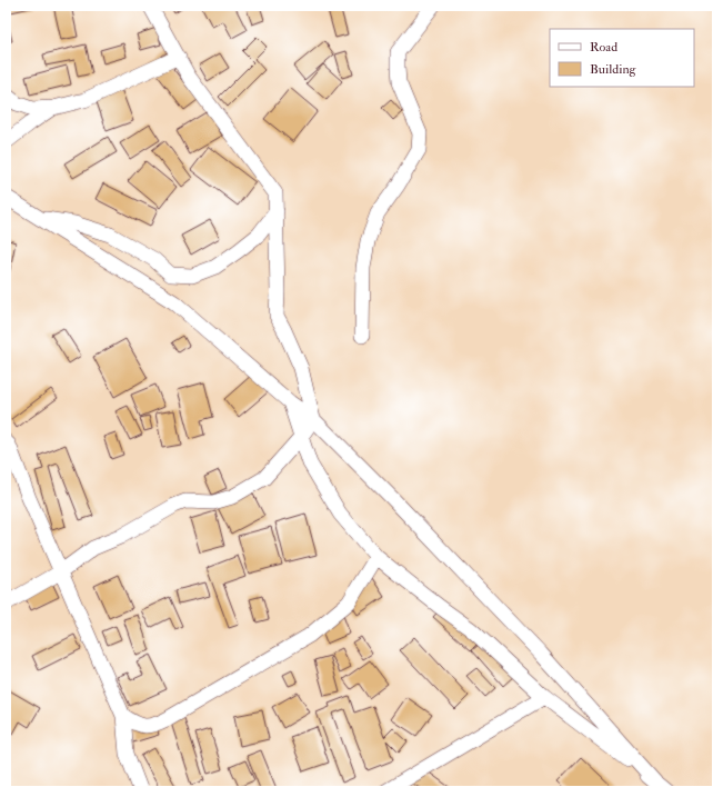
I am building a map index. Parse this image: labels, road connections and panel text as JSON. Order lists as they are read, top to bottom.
{
  "legend": ["Road", "Building"]
}
